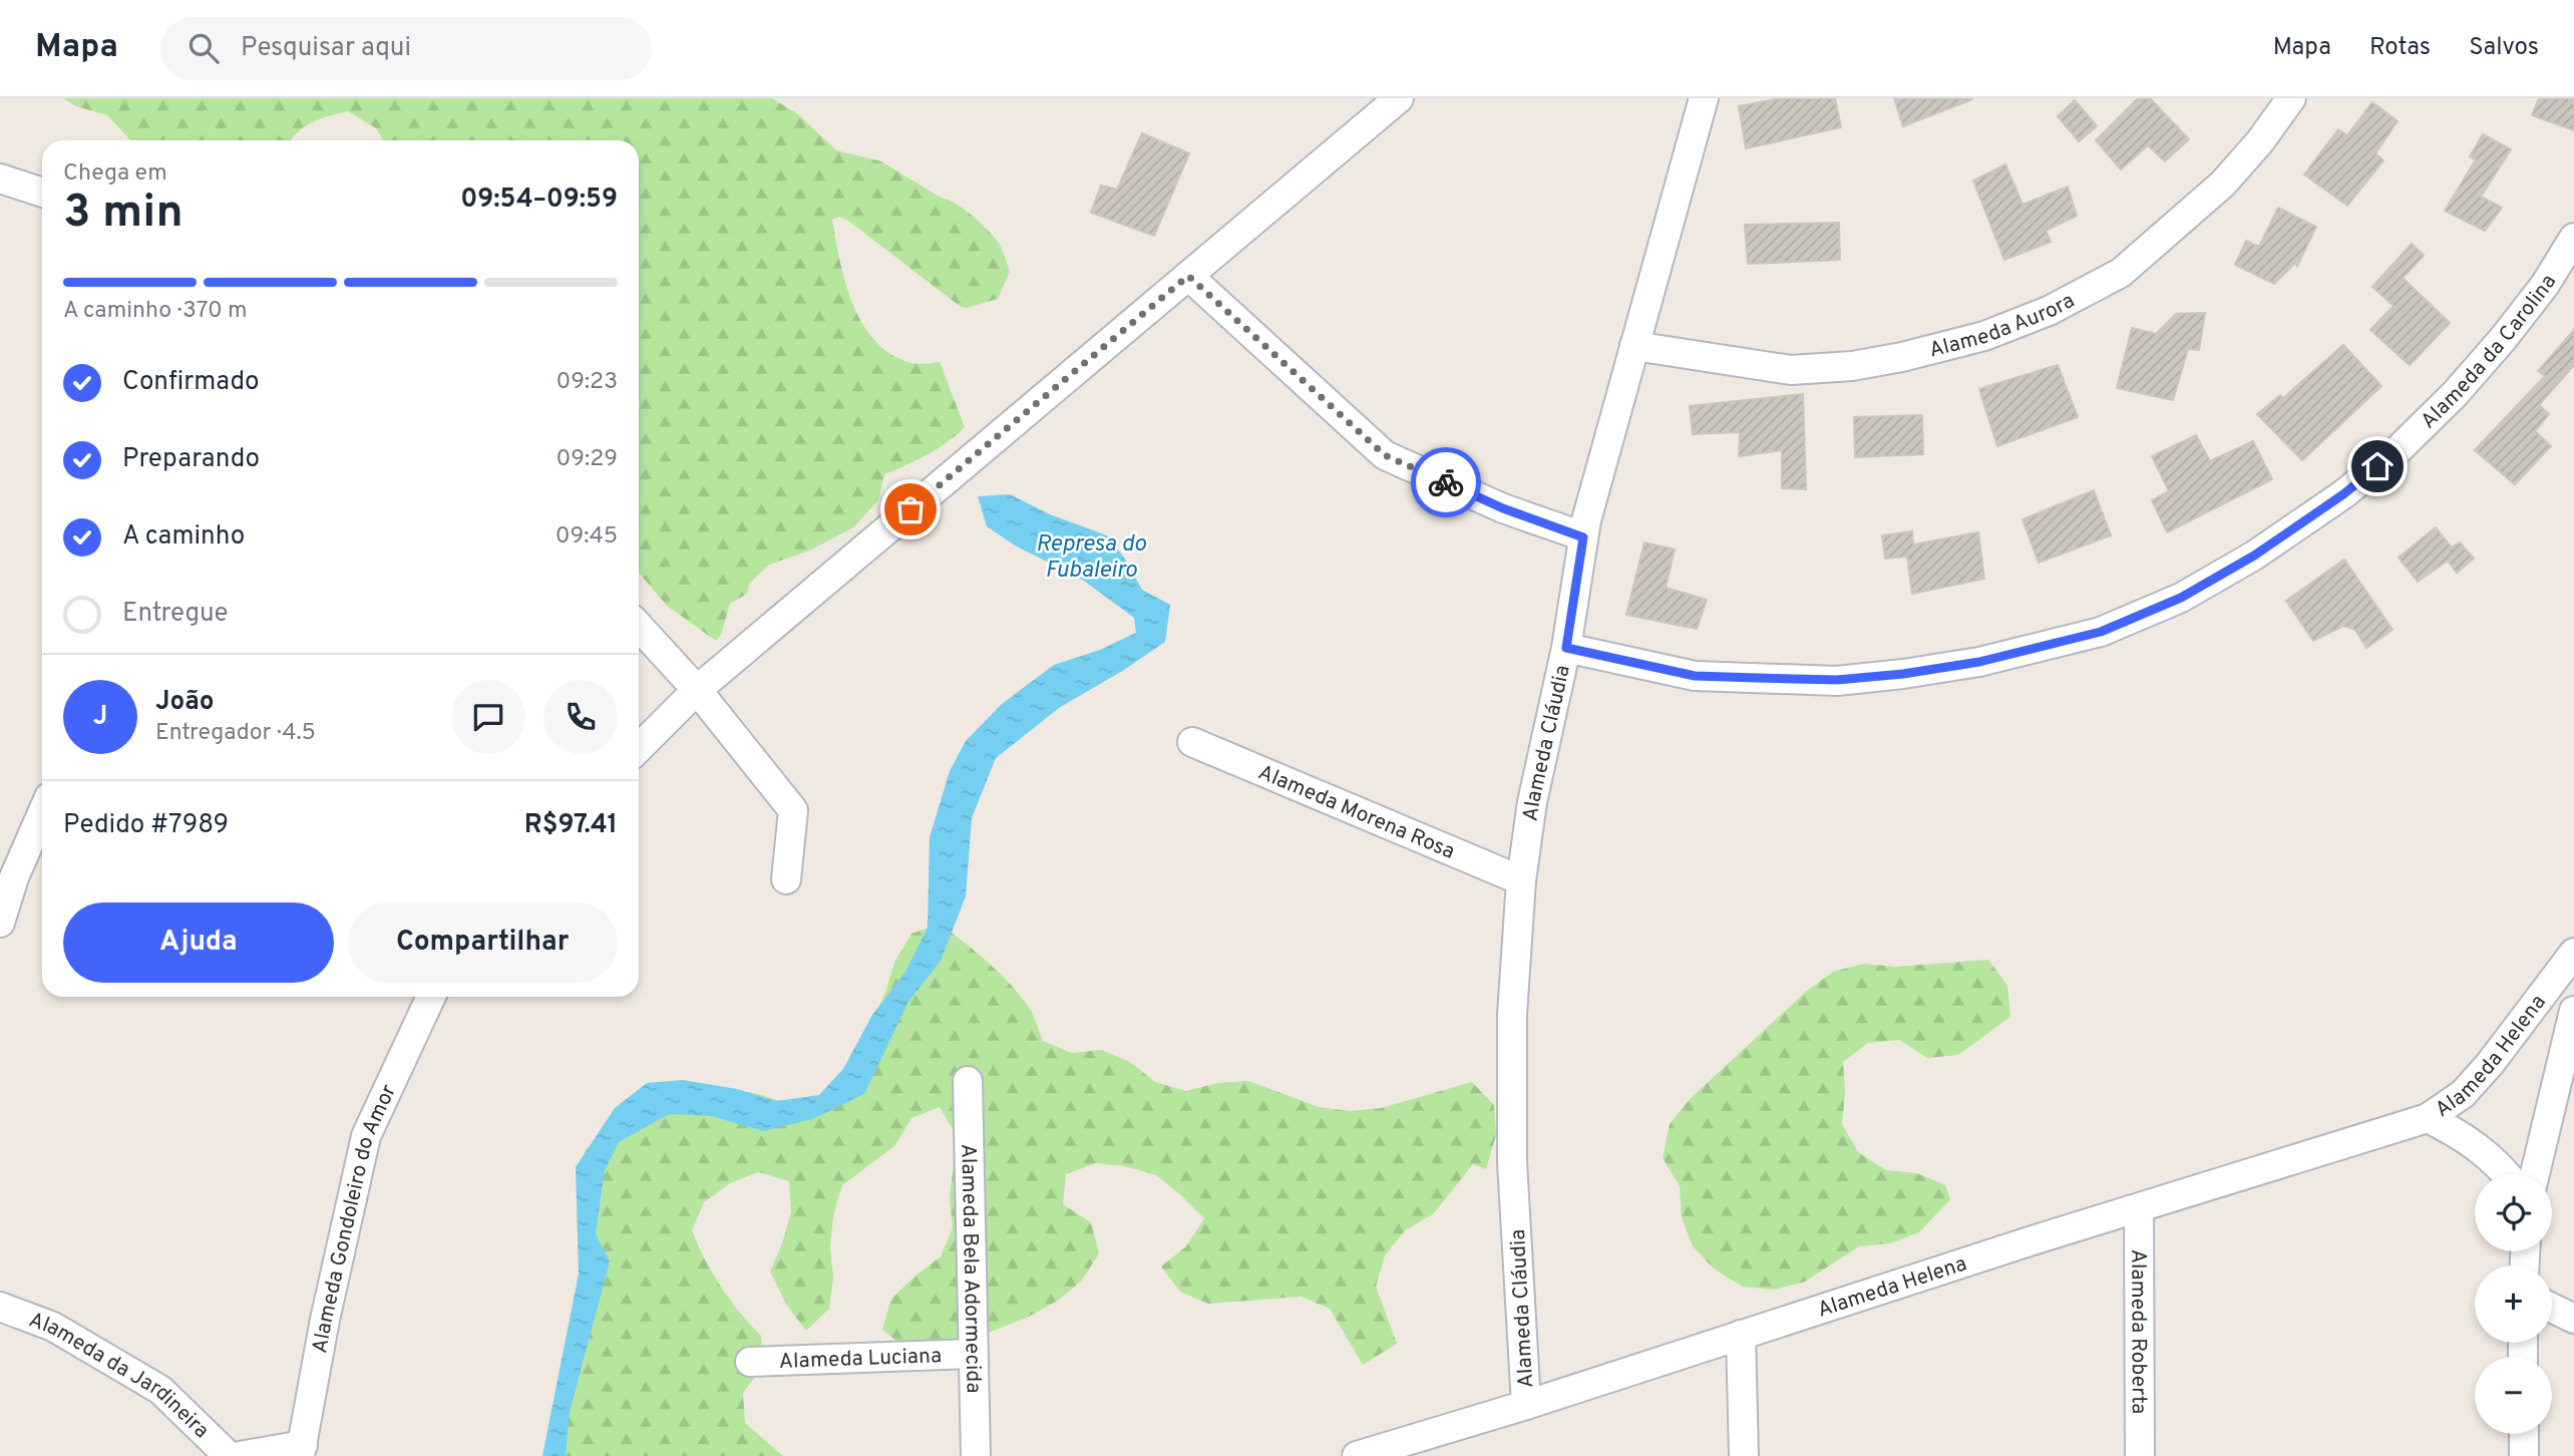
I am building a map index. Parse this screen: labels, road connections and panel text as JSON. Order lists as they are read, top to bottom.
{
  "streets": {
    "street": [
      "Alameda Aurora",
      "Alameda da Carolina",
      "Alameda Cláudia",
      "Alameda Morena Rosa",
      "Alameda Helena",
      "Alameda Gondoleiro do Amor",
      "Alameda Bela Adormecida",
      "Alameda Roberta",
      "Alameda Luciana",
      "Alameda da Jardineira"
    ]
  },
  "crossings": [
    ["Alameda Aurora", "Alameda Cláudia"],
    ["Alameda da Carolina", "Alameda Cláudia"],
    ["Alameda Cláudia", "Alameda Morena Rosa"],
    ["Alameda Cláudia", "Alameda Helena"],
    ["Alameda Helena", "Alameda Roberta"],
    ["Alameda Bela Adormecida", "Alameda Luciana"]
  ],
  "water": ["Represa do Fubaleiro"],
  "page": {
    "header": "Mapa",
    "search": "Pesquisar aqui",
    "nav": ["Mapa", "Rotas", "Salvos"],
    "heading": ["3 min", "Chega em", "09:54–09:59"],
    "panel": [
      "João",
      "Entregador · 4.5",
      "Pedido #7989",
      "R$97.41"
    ],
    "bar": "A caminho · 370 m",
    "list": [
      ["Confirmado", "09:23"],
      ["Preparando", "09:29"],
      ["A caminho", "09:45"],
      "Entregue"
    ],
    "round": "J",
    "buttons": ["Ajuda", "Compartilhar"],
    "map_buttons": ["+", "−"]
  }
}
